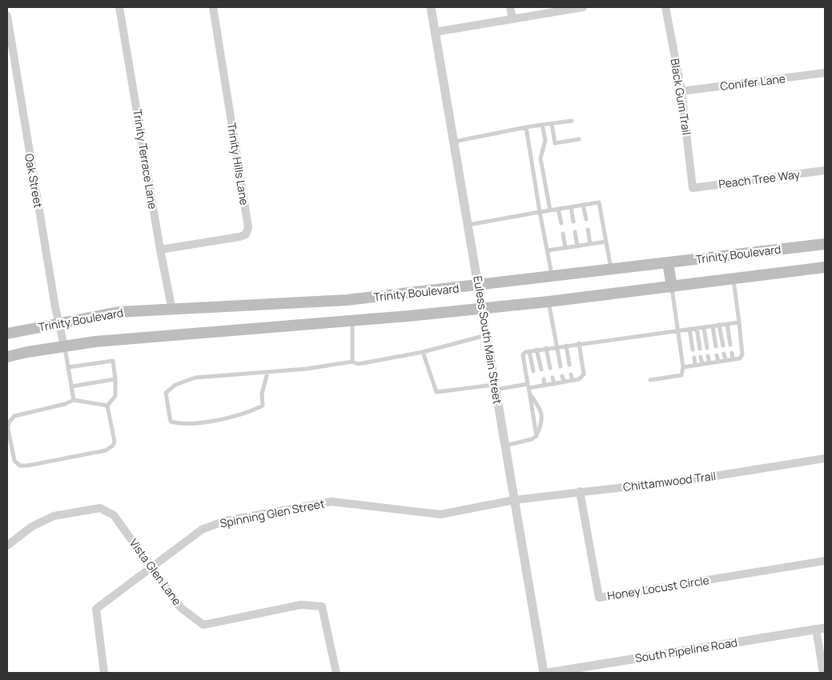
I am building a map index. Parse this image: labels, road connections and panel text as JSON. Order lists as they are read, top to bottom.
{
  "streets": {
    "main road": ["Trinity Boulevard"],
    "street": [
      "Conifer Lane",
      "Black Gum Trail",
      "Trinity Terrace Lane",
      "Trinity Hills Lane",
      "Peach Tree Way",
      "Oak Street",
      "Euless South Main Street",
      "Chittamwood Trail",
      "Spinning Glen Street",
      "Vista Glen Lane",
      "Honey Locust Circle",
      "South Pipeline Road"
    ]
  },
  "crossings": [
    ["Conifer Lane", "Black Gum Trail"],
    ["Black Gum Trail", "Peach Tree Way"],
    ["Trinity Terrace Lane", "Trinity Hills Lane"],
    ["Trinity Terrace Lane", "Trinity Boulevard"],
    ["Oak Street", "Trinity Boulevard"],
    ["Trinity Boulevard", "Euless South Main Street"],
    ["Euless South Main Street", "Chittamwood Trail"],
    ["Euless South Main Street", "Spinning Glen Street"],
    ["Chittamwood Trail", "Spinning Glen Street"],
    ["Chittamwood Trail", "Honey Locust Circle"],
    ["Spinning Glen Street", "Vista Glen Lane"]
  ]
}
